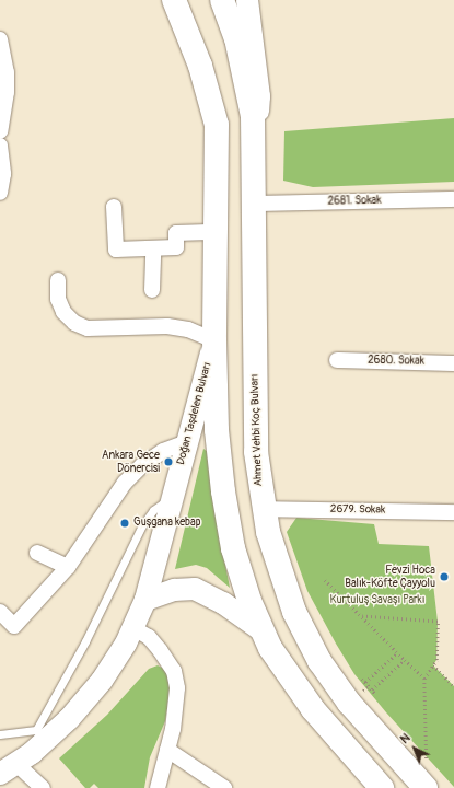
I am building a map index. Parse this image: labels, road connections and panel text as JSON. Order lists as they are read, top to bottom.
{
  "streets": {
    "main road": ["Doğan Taşdelen Bulvarı", "Ahmet Vehbi Koç Bulvarı"],
    "street": ["2681. Sokak", "2680. Sokak", "2679. Sokak"]
  },
  "crossings": [
    ["2681. Sokak", "Ahmet Vehbi Koç Bulvarı"],
    ["Ahmet Vehbi Koç Bulvarı", "2679. Sokak"]
  ],
  "parks": ["Kurtuluş Savaşı Parkı"],
  "places": ["Ankara Gece Dönercisi", "Guşgana kebap", "Fevzi Hoca Balık-Köfte Çayyolu"],
  "north": "top left"
}
